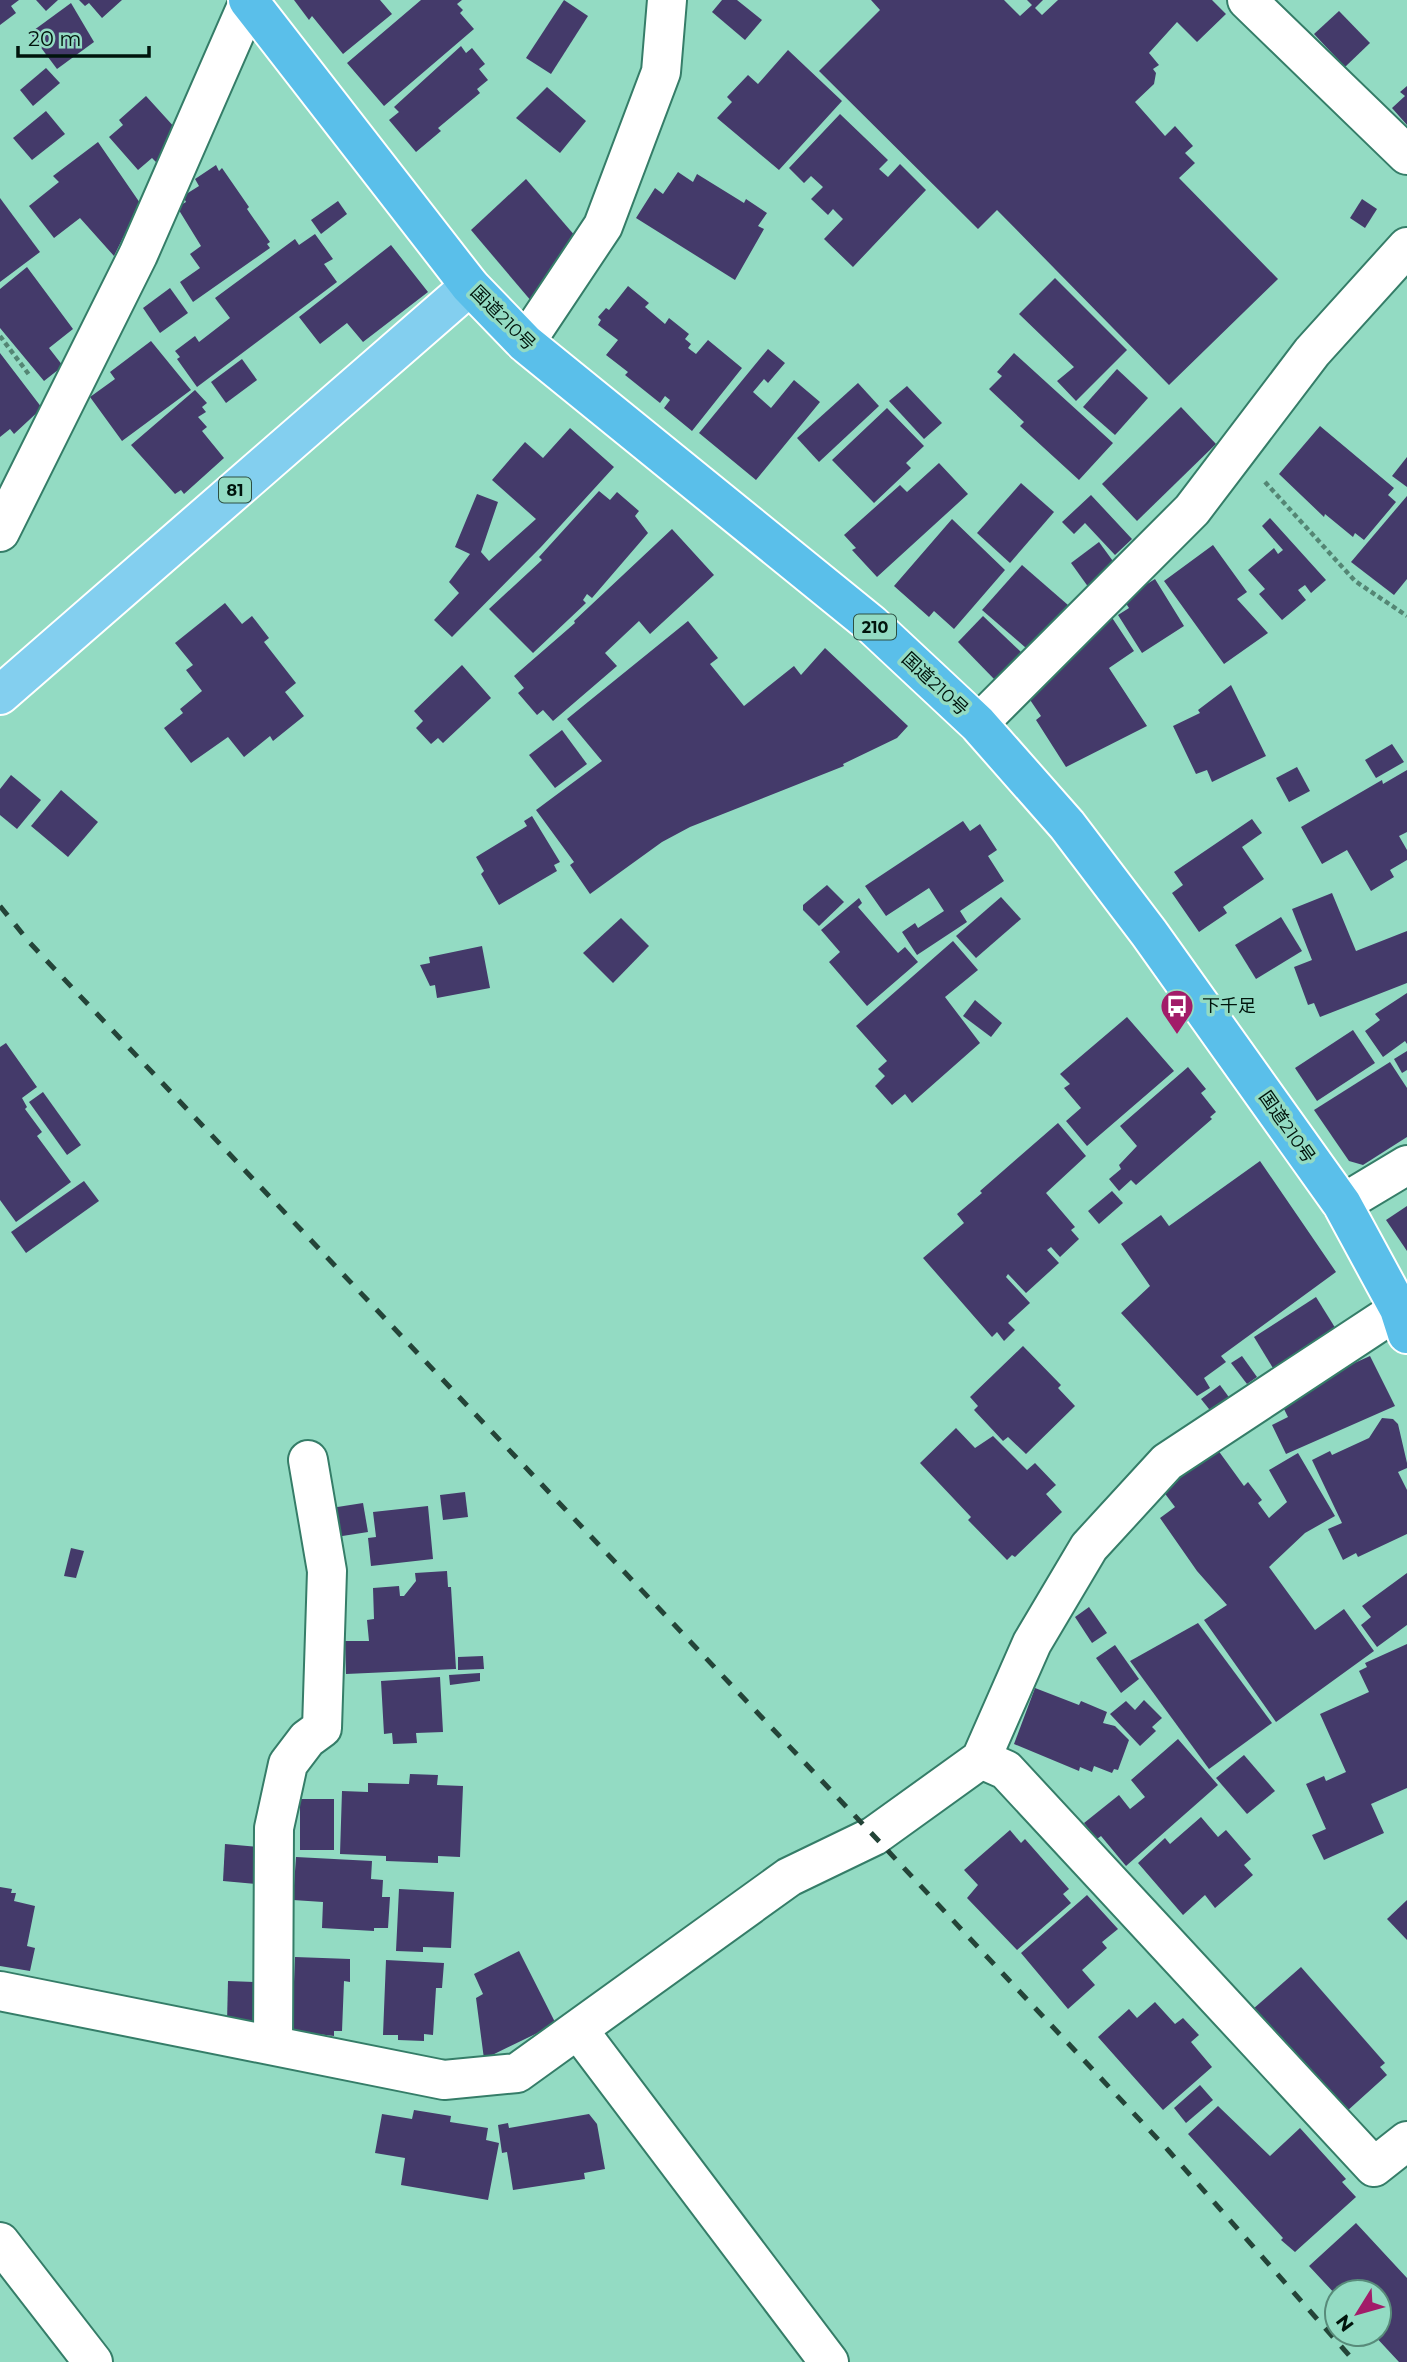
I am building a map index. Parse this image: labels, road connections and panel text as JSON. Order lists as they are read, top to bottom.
{
  "streets": {
    "highway": ["国道210号", "210"],
    "main road": ["81"]
  },
  "crossings": [
    ["国道210号", "81"]
  ],
  "places": {
    "bus stop": ["下千足"]
  },
  "scale_bar": "20 m",
  "north": "bottom left"
}
